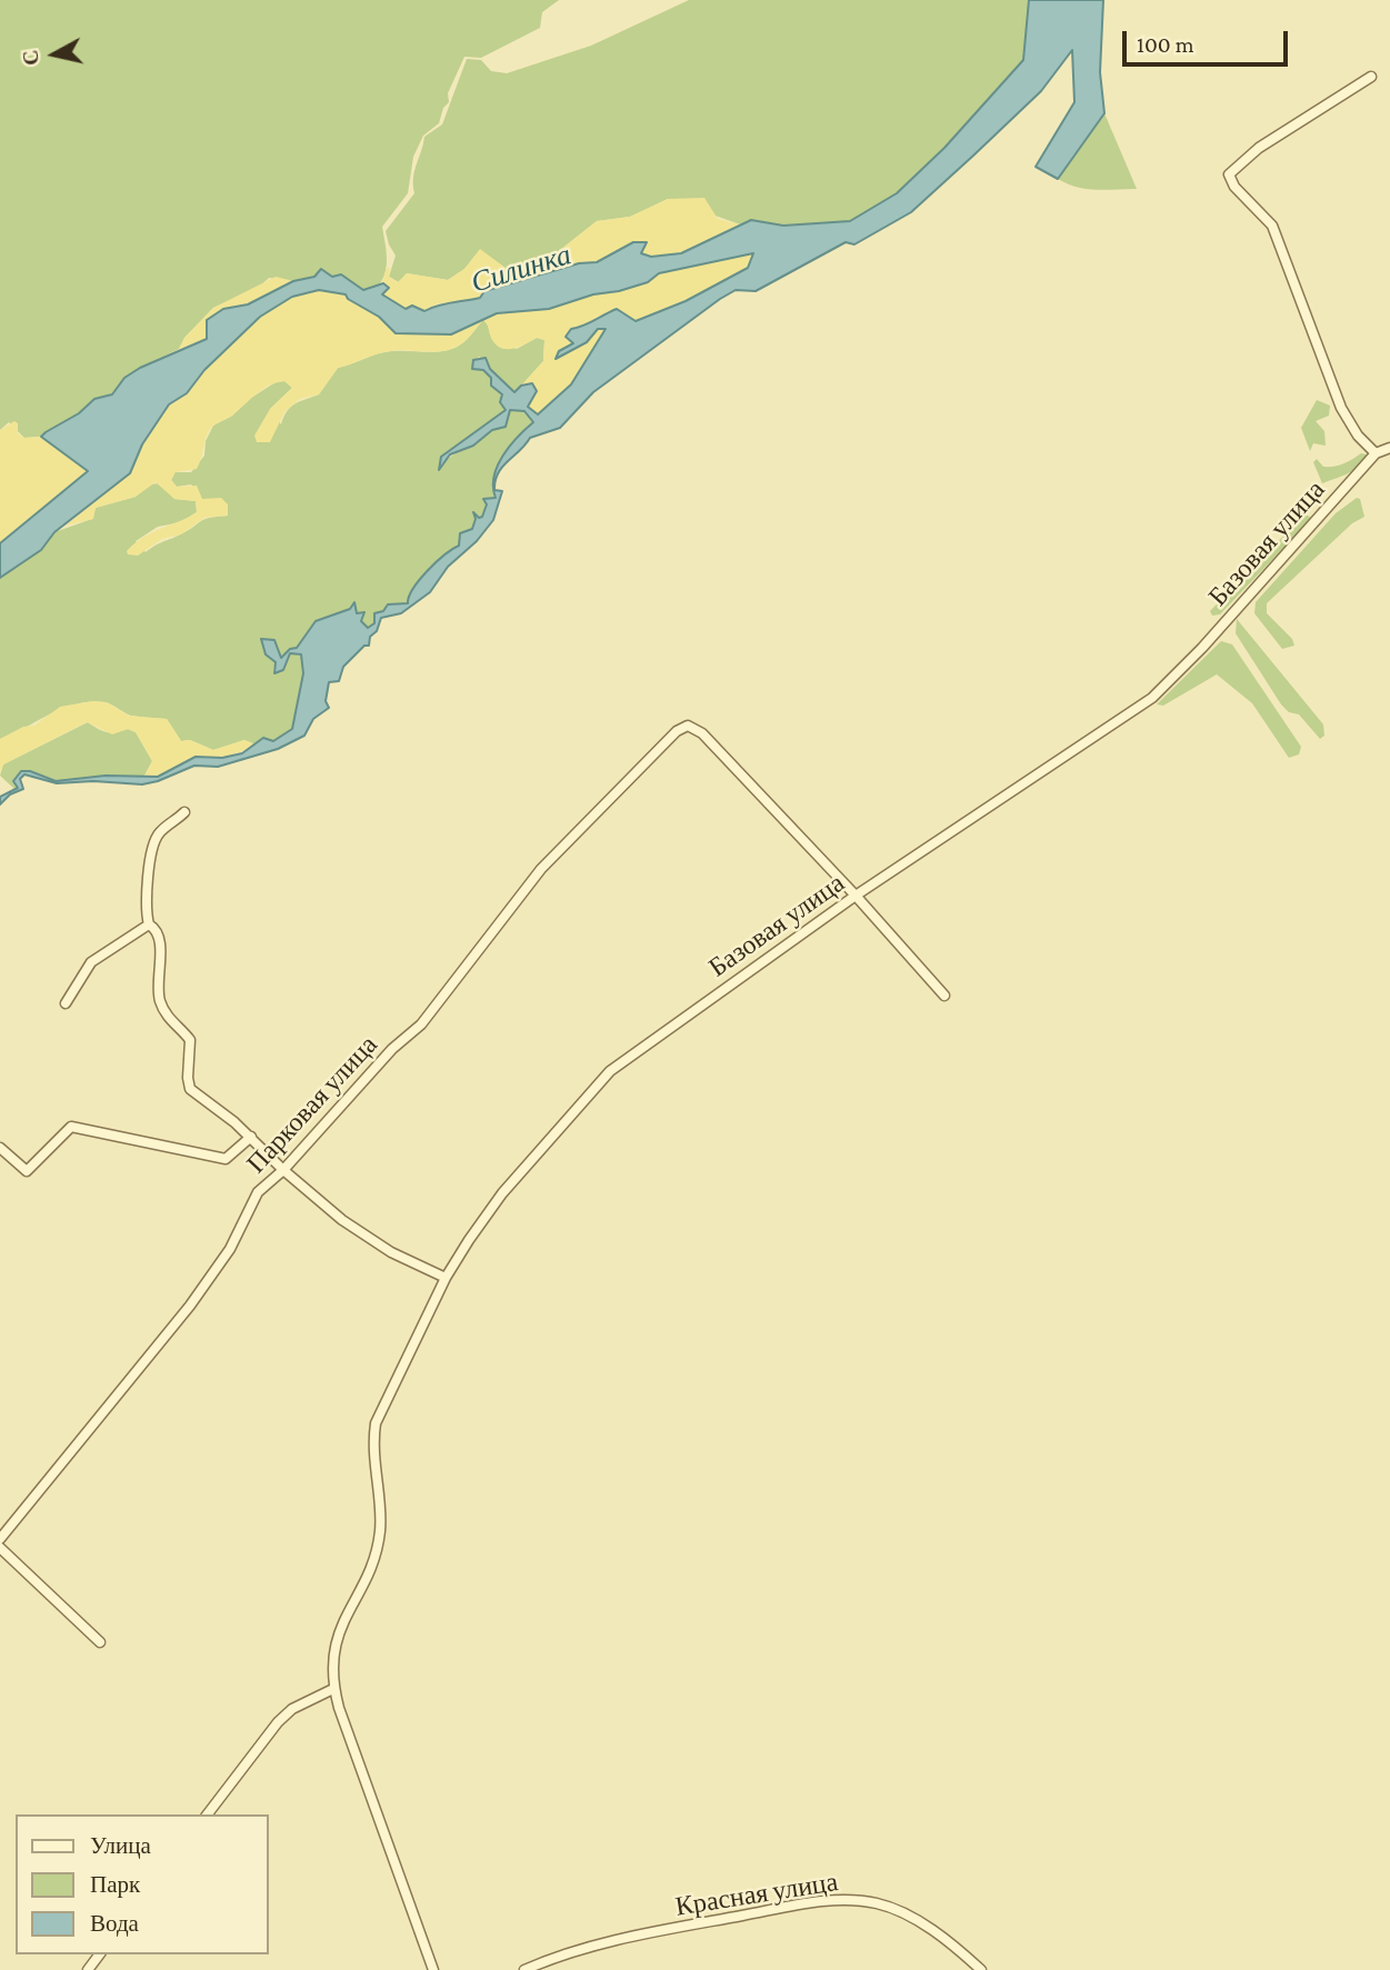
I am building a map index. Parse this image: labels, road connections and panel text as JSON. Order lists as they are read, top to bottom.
{
  "streets": {
    "street": ["Базовая улица", "Парковая улица", "Красная улица"]
  },
  "crossings": [
    ["Базовая улица", "Парковая улица"]
  ],
  "water": ["Силинка"],
  "legend": ["Улица", "Парк", "Вода"],
  "scale_bar": "100 m",
  "north": "left"
}
